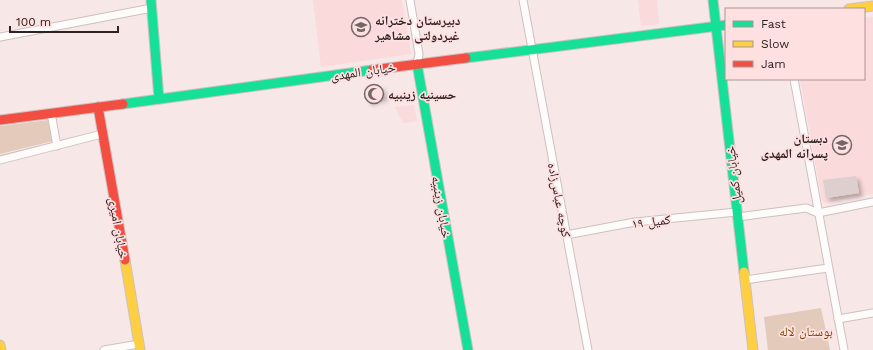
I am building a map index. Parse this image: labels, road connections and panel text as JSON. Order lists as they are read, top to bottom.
{
  "streets": {
    "street": [
      "خیابان المهدی",
      "خیابان کمیل",
      "کوچه عباس‌زاده",
      "خیابان زینبیه",
      "کمیل ۱۹",
      "خیابان امیری"
    ]
  },
  "crossings": [
    ["خیابان المهدی", "خیابان کمیل"],
    ["خیابان المهدی", "کوچه عباس‌زاده"],
    ["خیابان المهدی", "خیابان زینبیه"],
    ["خیابان المهدی", "خیابان امیری"],
    ["خیابان کمیل", "کمیل ۱۹"],
    ["کوچه عباس‌زاده", "کمیل ۱۹"]
  ],
  "parks": ["بوستان لاله"],
  "places": {
    "school or university": ["دبیرستان دخترانه غیردولتی مشاهیر", "دبستان پسرانه المهدی"],
    "mosque": ["حسینیه زینبیه"]
  },
  "legend": ["Fast", "Slow", "Jam"],
  "scale_bar": "100 m"
}
